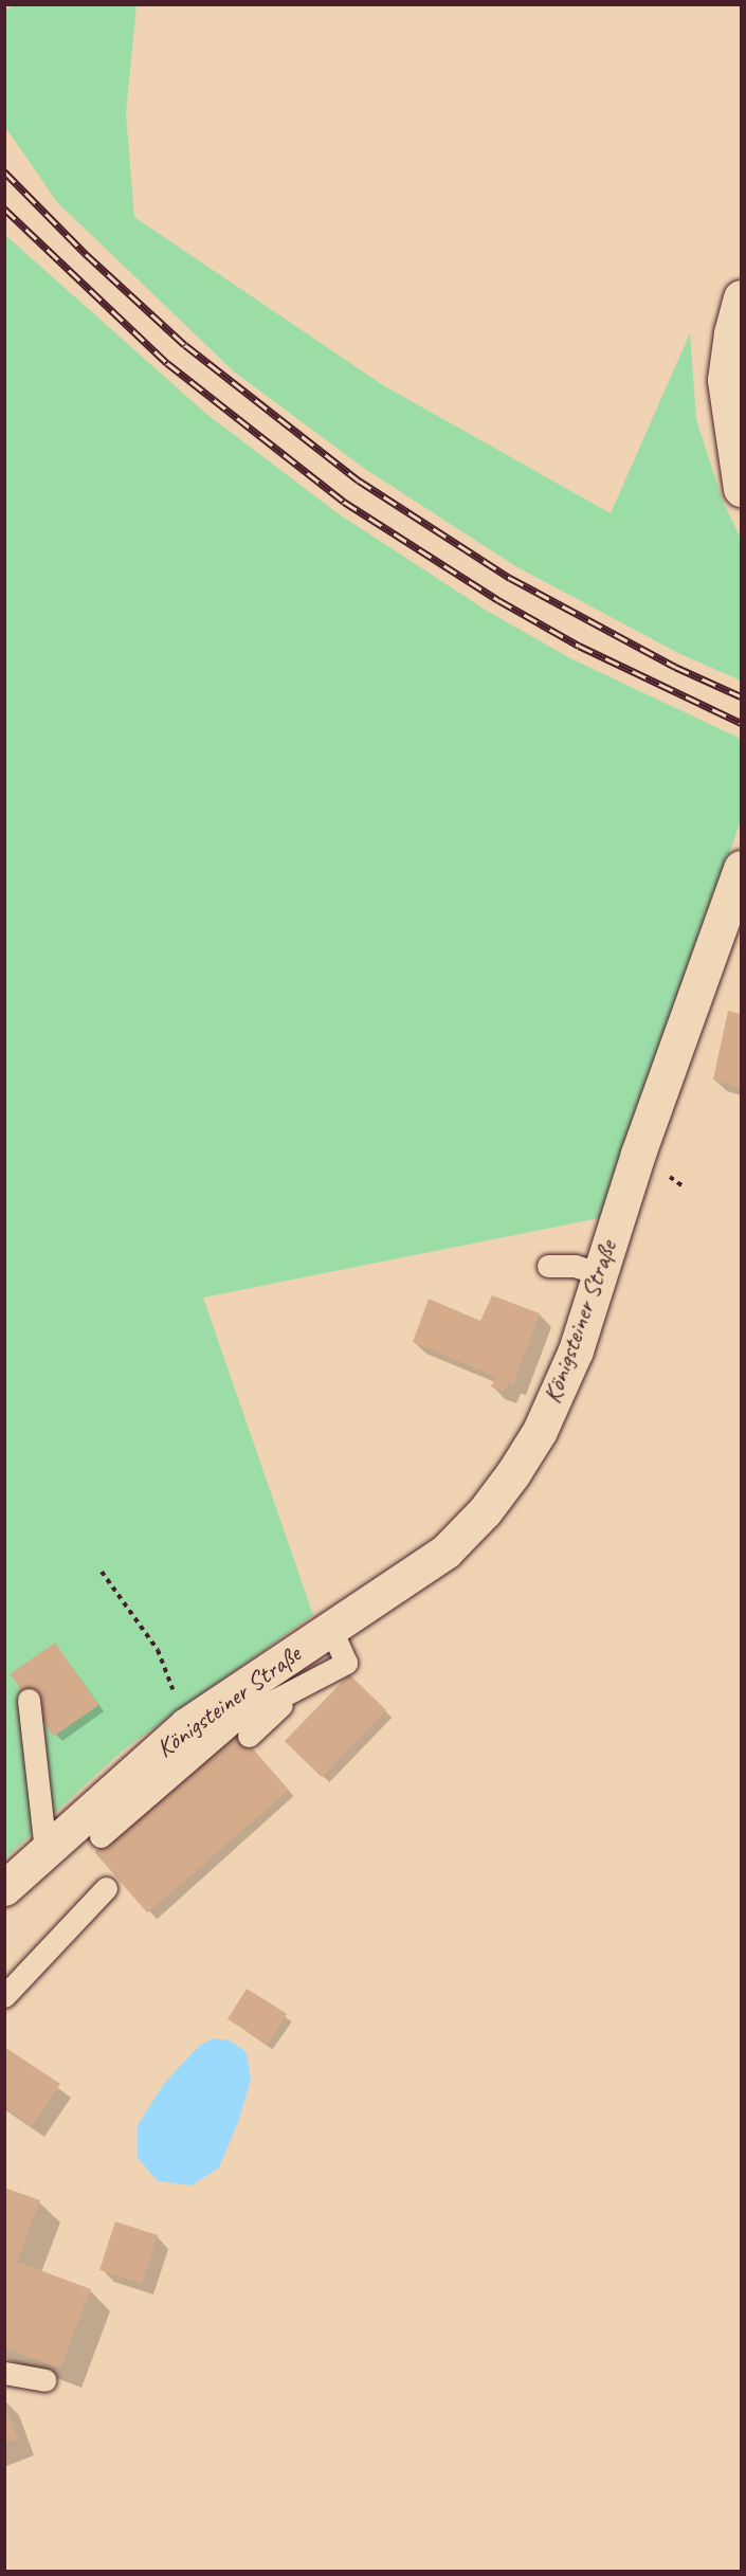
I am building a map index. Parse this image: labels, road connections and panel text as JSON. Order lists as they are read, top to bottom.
{
  "streets": {
    "street": ["Königsteiner Straße"]
  }
}
